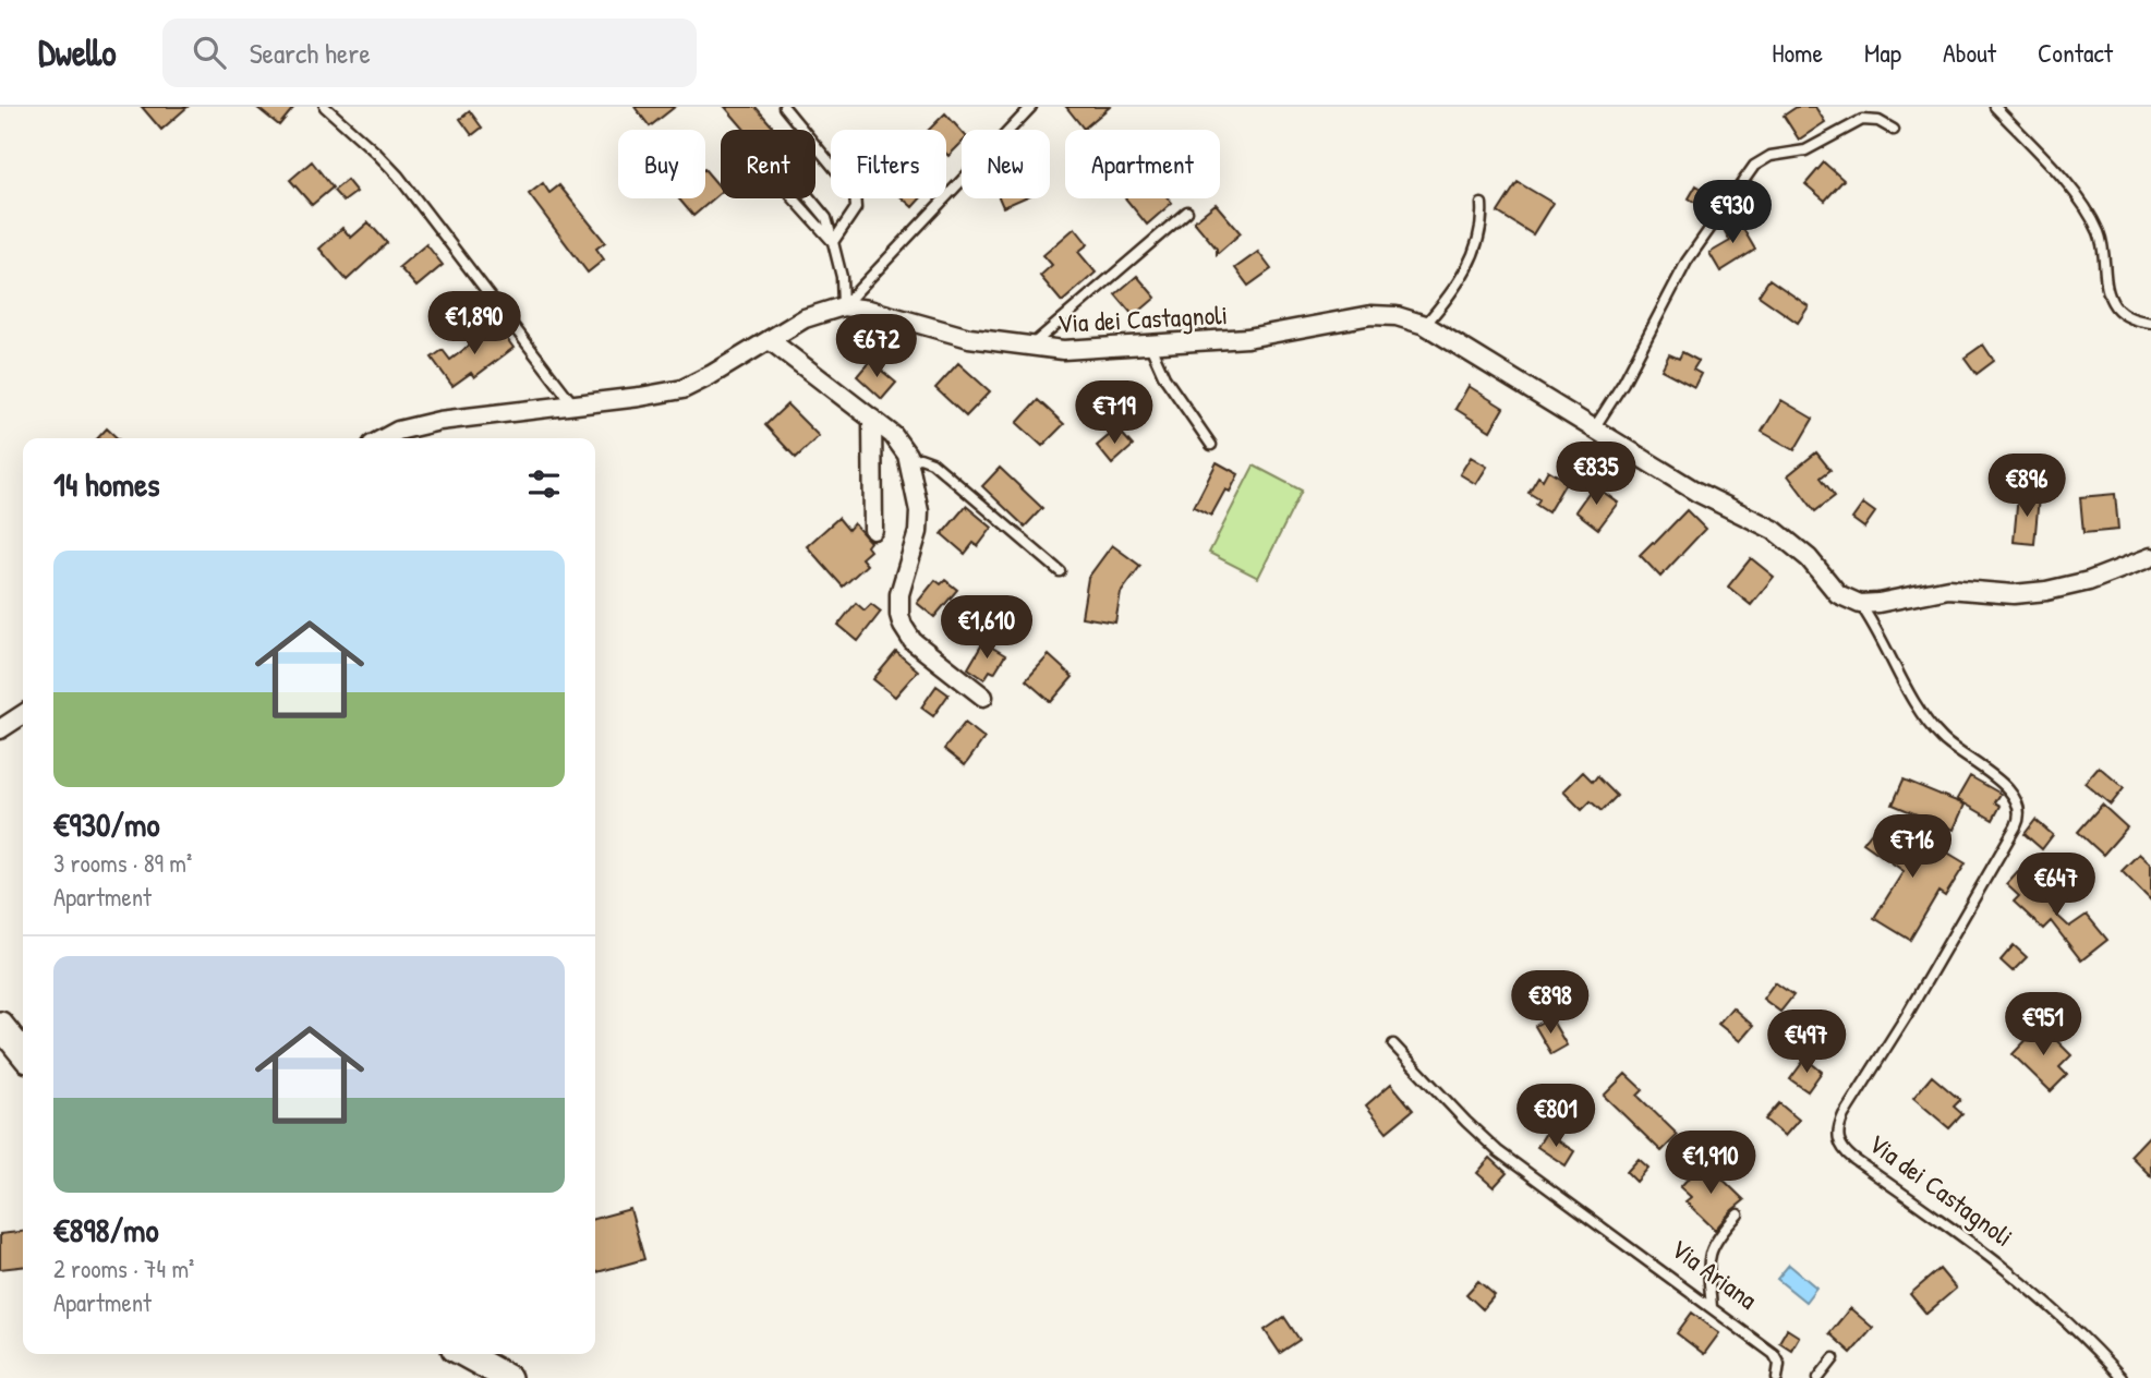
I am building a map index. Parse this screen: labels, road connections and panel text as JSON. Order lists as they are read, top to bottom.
{
  "streets": {
    "street": ["Via dei Castagnoli"],
    "lane": ["Via Ariana"]
  },
  "page": {
    "header": "Dwello",
    "search": "Search here",
    "nav": [
      "Home",
      "Map",
      "About",
      "Contact"
    ],
    "chip": [
      "Buy",
      "Rent",
      "Filters",
      "New",
      "Apartment"
    ],
    "price": [
      "€930",
      "€1,890",
      "€672",
      "€719",
      "€835",
      "€896",
      "€1,610",
      "€716",
      "€647",
      "€898",
      "€951",
      "€497",
      "€801",
      "€1,910"
    ],
    "heading": "14 homes",
    "list": [
      {
        "name": "€930/mo",
        "note": "3 rooms · 89 m² · Apartment"
      },
      {
        "name": "€898/mo",
        "note": "2 rooms · 74 m² · Apartment"
      }
    ]
  }
}
